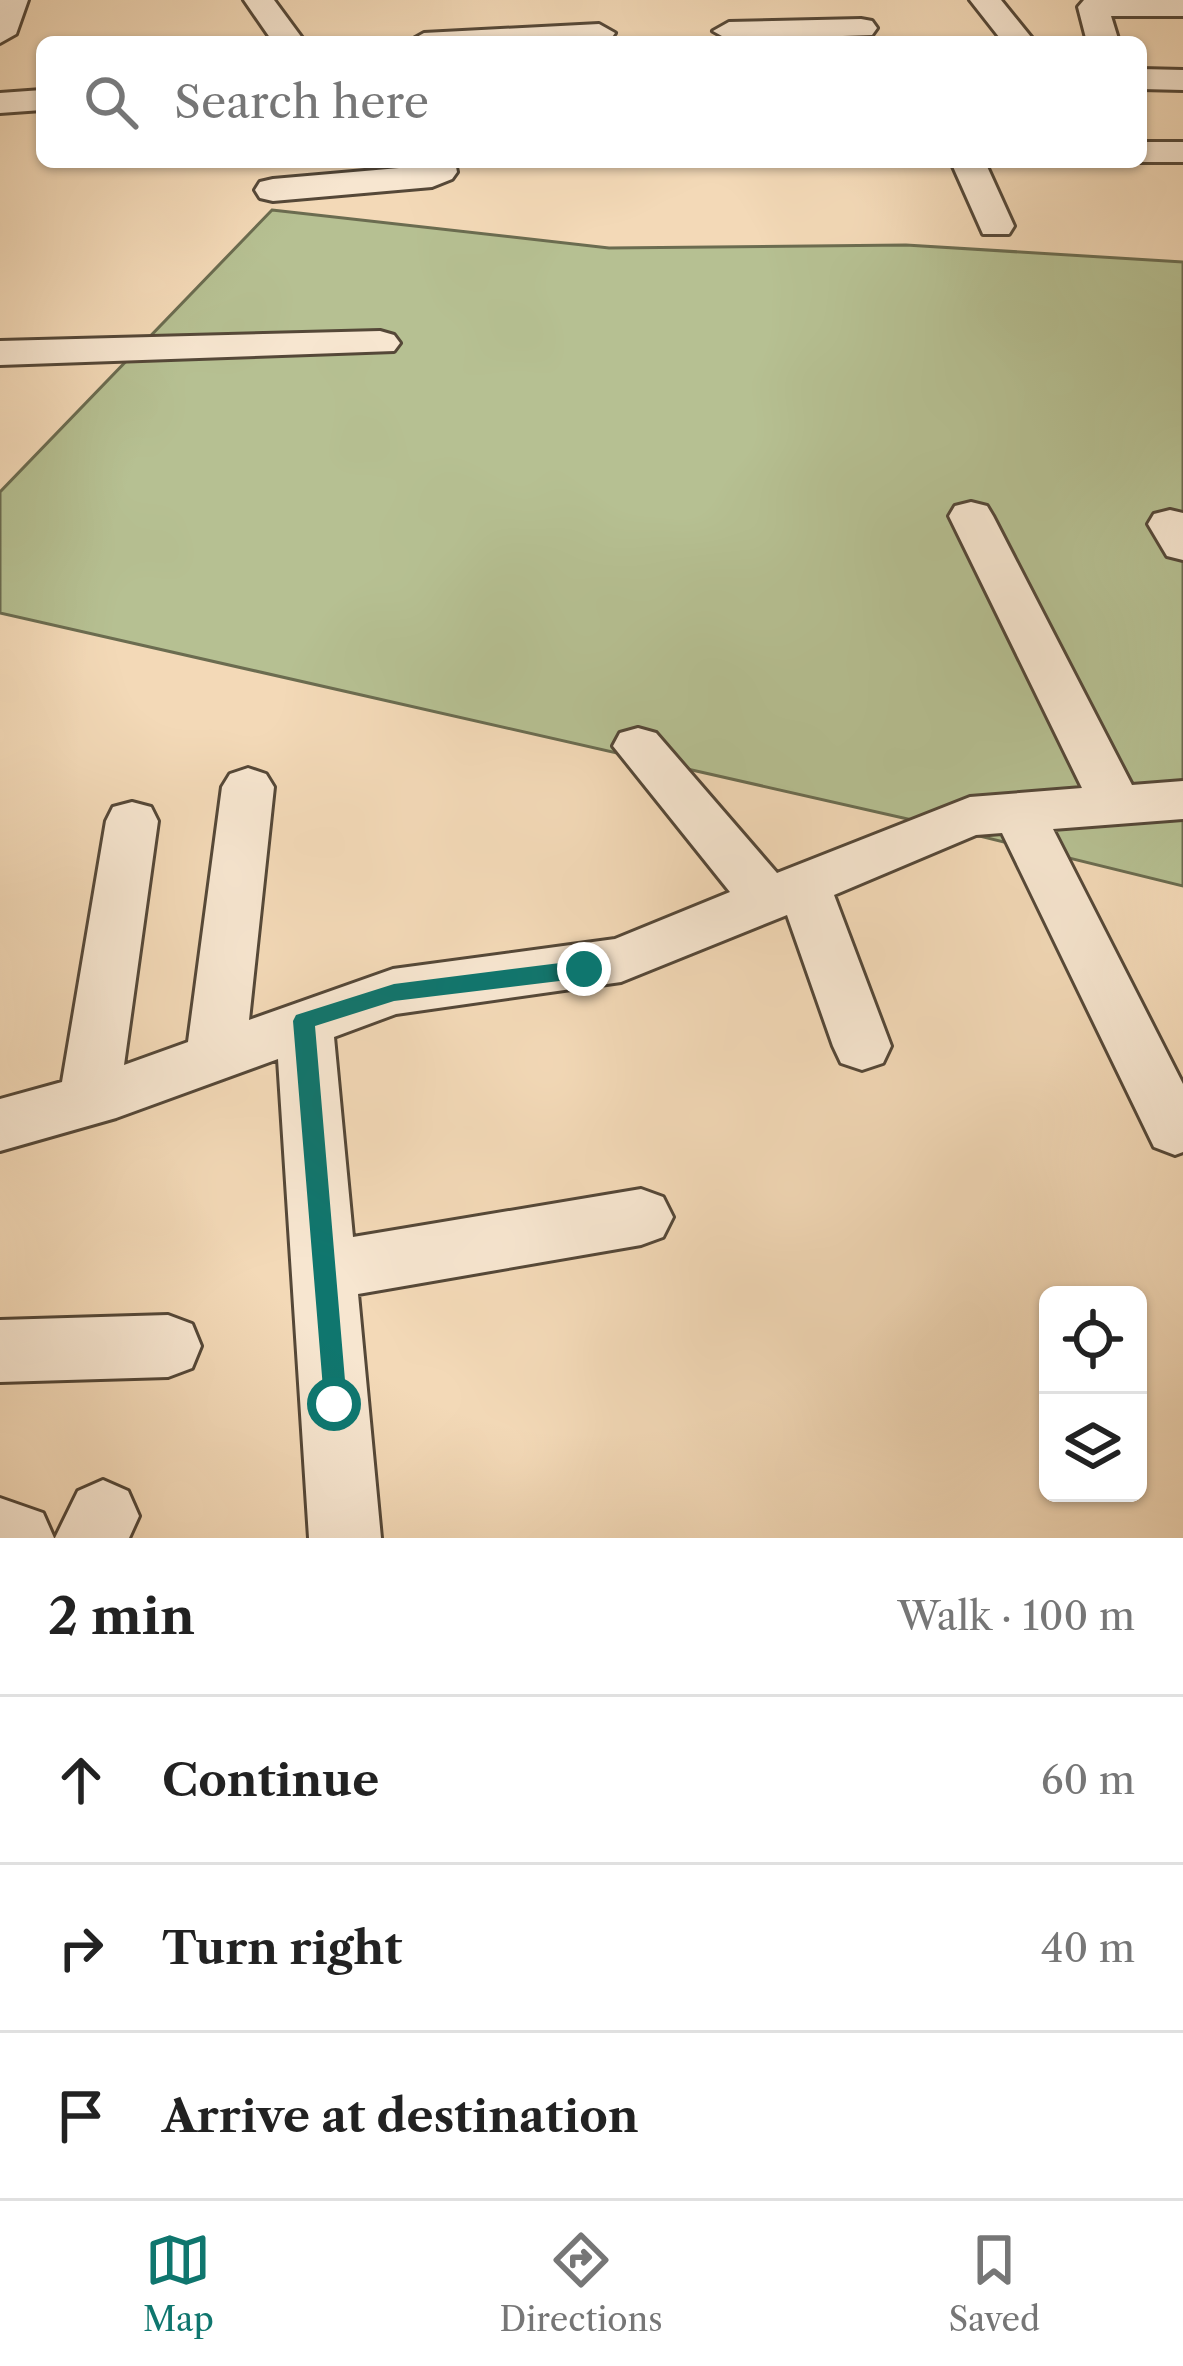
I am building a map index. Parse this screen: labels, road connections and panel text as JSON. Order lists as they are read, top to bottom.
{
  "page": {
    "search": "Search here",
    "heading": ["2 min", "Walk · 100 m"],
    "list": [
      ["Continue", "60 m"],
      ["Turn right", "40 m"],
      "Arrive at destination"
    ],
    "nav": ["Map", "Directions", "Saved"]
  }
}
